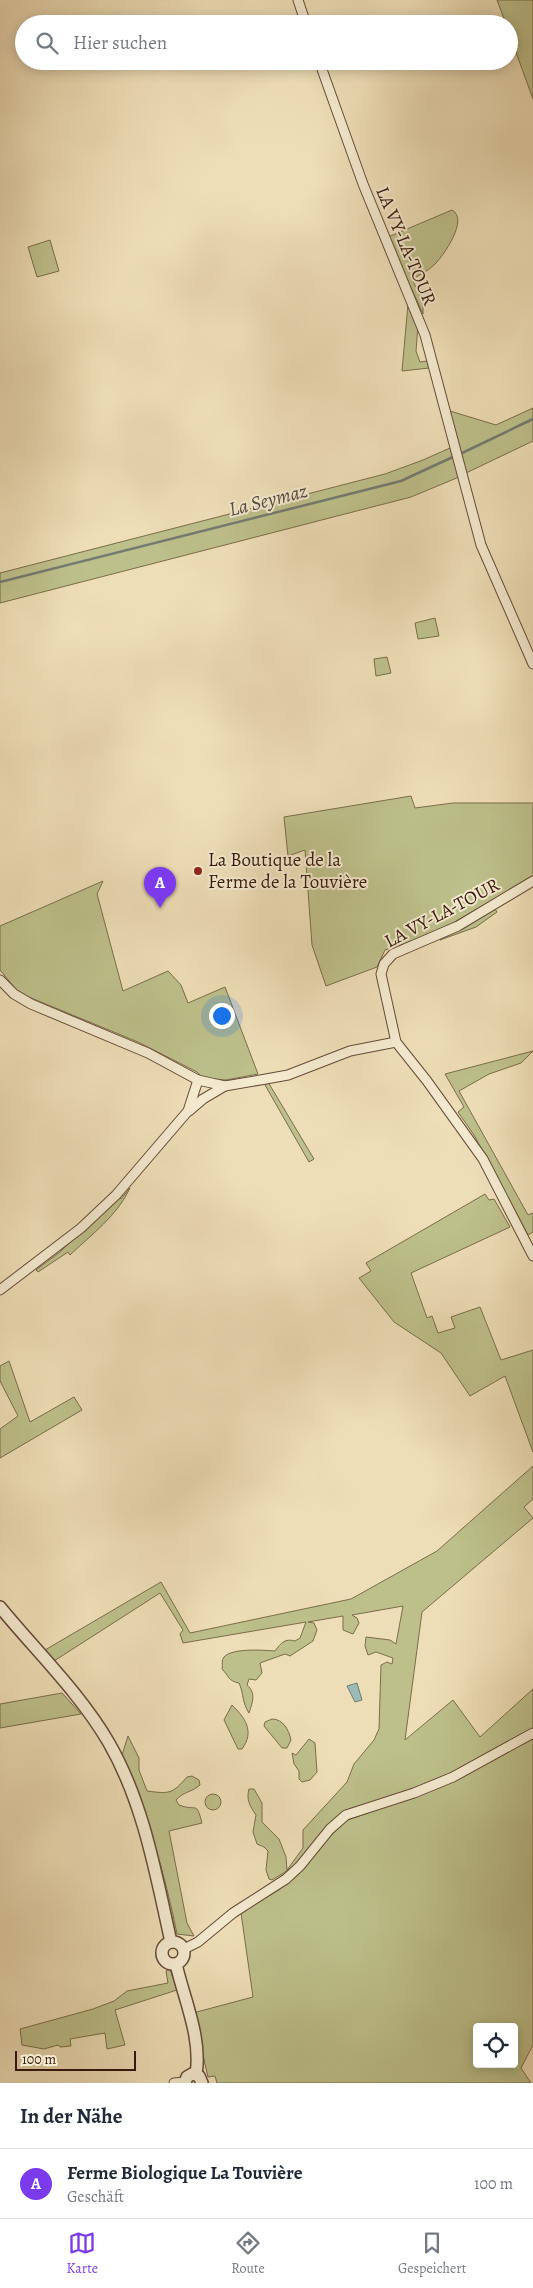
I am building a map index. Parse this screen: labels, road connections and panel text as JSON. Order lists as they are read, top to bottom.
{
  "streets": {
    "street": ["LA VY-LA-TOUR"]
  },
  "water": ["La Seymaz"],
  "places": ["La Boutique de la Ferme de la Touvière"],
  "scale_bar": "100 m",
  "page": {
    "search": "Hier suchen",
    "pins": "A",
    "scale": "100 m",
    "heading": "In der Nähe",
    "list": [
      {
        "mark": "A",
        "name": "Ferme Biologique La Touvière",
        "note": "Geschäft",
        "value": "100 m"
      }
    ],
    "nav": ["Karte", "Route", "Gespeichert"]
  }
}
